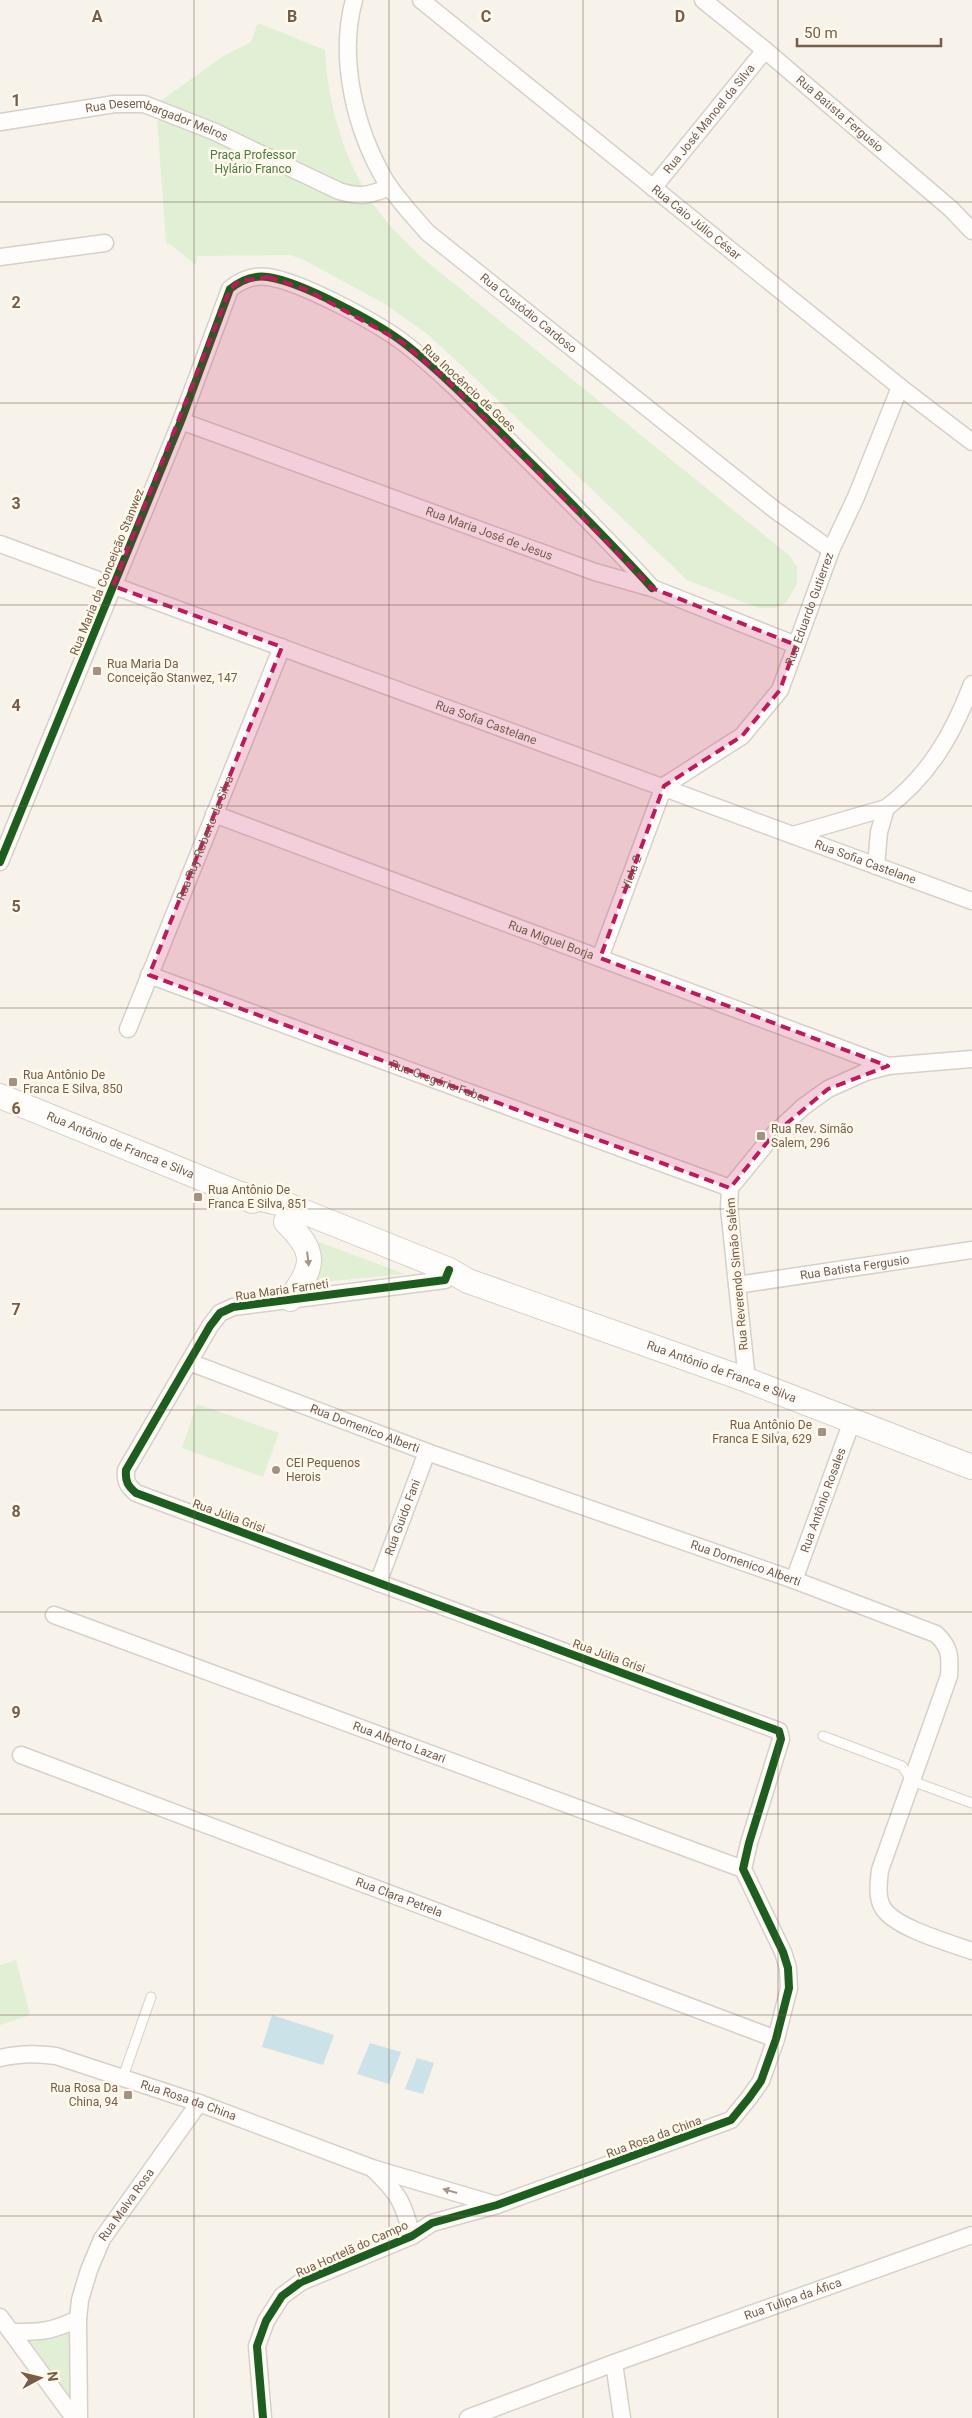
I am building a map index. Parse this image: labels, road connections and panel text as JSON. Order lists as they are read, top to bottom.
{
  "streets": {
    "main road": ["Rua Antônio de Franca e Silva"],
    "street": [
      "Rua Batista Fergusio",
      "Rua José Manoel da Silva",
      "Rua Desembargador Melros",
      "Rua Caio Júlio César",
      "Rua Custódio Cardoso",
      "Rua Inocêncio de Goes",
      "Rua Maria José de Jesus",
      "Rua Maria da Conceição Stanwez",
      "Rua Eduardo Gutierrez",
      "Rua Sofia Castelane",
      "Rua Ruy Roberto da Silva",
      "Viela 2",
      "Rua Miguel Borja",
      "Rua Gregório Faber",
      "Rua Reverendo Simão Salém",
      "Rua Maria Farneti",
      "Rua Domenico Alberti",
      "Rua Antônio Rosales",
      "Rua Júlia Grisi",
      "Rua Guido Fani",
      "Rua Alberto Lazari",
      "Rua Clara Petrela",
      "Rua Rosa da China",
      "Rua Malva Rosa",
      "Rua Hortelã do Campo",
      "Rua Tulipa da Áfica"
    ]
  },
  "crossings": [
    ["Rua Batista Fergusio", "Rua José Manoel da Silva"],
    ["Rua Batista Fergusio", "Rua Reverendo Simão Salém"],
    ["Rua José Manoel da Silva", "Rua Caio Júlio César"],
    ["Rua Desembargador Melros", "Rua Custódio Cardoso"],
    ["Rua Caio Júlio César", "Rua Eduardo Gutierrez"],
    ["Rua Custódio Cardoso", "Rua Eduardo Gutierrez"],
    ["Rua Inocêncio de Goes", "Rua Maria José de Jesus"],
    ["Rua Inocêncio de Goes", "Rua Maria da Conceição Stanwez"],
    ["Rua Maria José de Jesus", "Rua Maria da Conceição Stanwez"],
    ["Rua Maria José de Jesus", "Rua Eduardo Gutierrez"],
    ["Rua Maria da Conceição Stanwez", "Rua Sofia Castelane"],
    ["Rua Eduardo Gutierrez", "Rua Sofia Castelane"],
    ["Rua Eduardo Gutierrez", "Viela 2"],
    ["Rua Sofia Castelane", "Rua Ruy Roberto da Silva"],
    ["Rua Sofia Castelane", "Viela 2"],
    ["Rua Ruy Roberto da Silva", "Rua Miguel Borja"],
    ["Rua Ruy Roberto da Silva", "Rua Gregório Faber"],
    ["Viela 2", "Rua Miguel Borja"],
    ["Rua Miguel Borja", "Rua Reverendo Simão Salém"],
    ["Rua Gregório Faber", "Rua Reverendo Simão Salém"],
    ["Rua Antônio de Franca e Silva", "Rua Reverendo Simão Salém"],
    ["Rua Antônio de Franca e Silva", "Rua Maria Farneti"],
    ["Rua Antônio de Franca e Silva", "Rua Antônio Rosales"],
    ["Rua Maria Farneti", "Rua Domenico Alberti"],
    ["Rua Maria Farneti", "Rua Júlia Grisi"],
    ["Rua Domenico Alberti", "Rua Antônio Rosales"],
    ["Rua Domenico Alberti", "Rua Guido Fani"],
    ["Rua Júlia Grisi", "Rua Guido Fani"],
    ["Rua Júlia Grisi", "Rua Alberto Lazari"],
    ["Rua Clara Petrela", "Rua Rosa da China"],
    ["Rua Rosa da China", "Rua Malva Rosa"],
    ["Rua Rosa da China", "Rua Hortelã do Campo"]
  ],
  "parks": ["Praça Professor Hylário Franco"],
  "places": {
    "transit": [
      "Rua Maria Da Conceição Stanwez, 147",
      "Rua Antônio De Franca E Silva, 850",
      "Rua Rev. Simão Salem, 296",
      "Rua Antônio De Franca E Silva, 851",
      "Rua Antônio De Franca E Silva, 629",
      "Rua Rosa Da China, 94"
    ],
    "other": ["CEI Pequenos Herois"]
  },
  "scale_bar": "50 m",
  "north": "right",
  "grid": {
    "columns": [
      "A",
      "B",
      "C",
      "D"
    ],
    "rows": [
      "1",
      "2",
      "3",
      "4",
      "5",
      "6",
      "7",
      "8",
      "9"
    ]
  }
}
